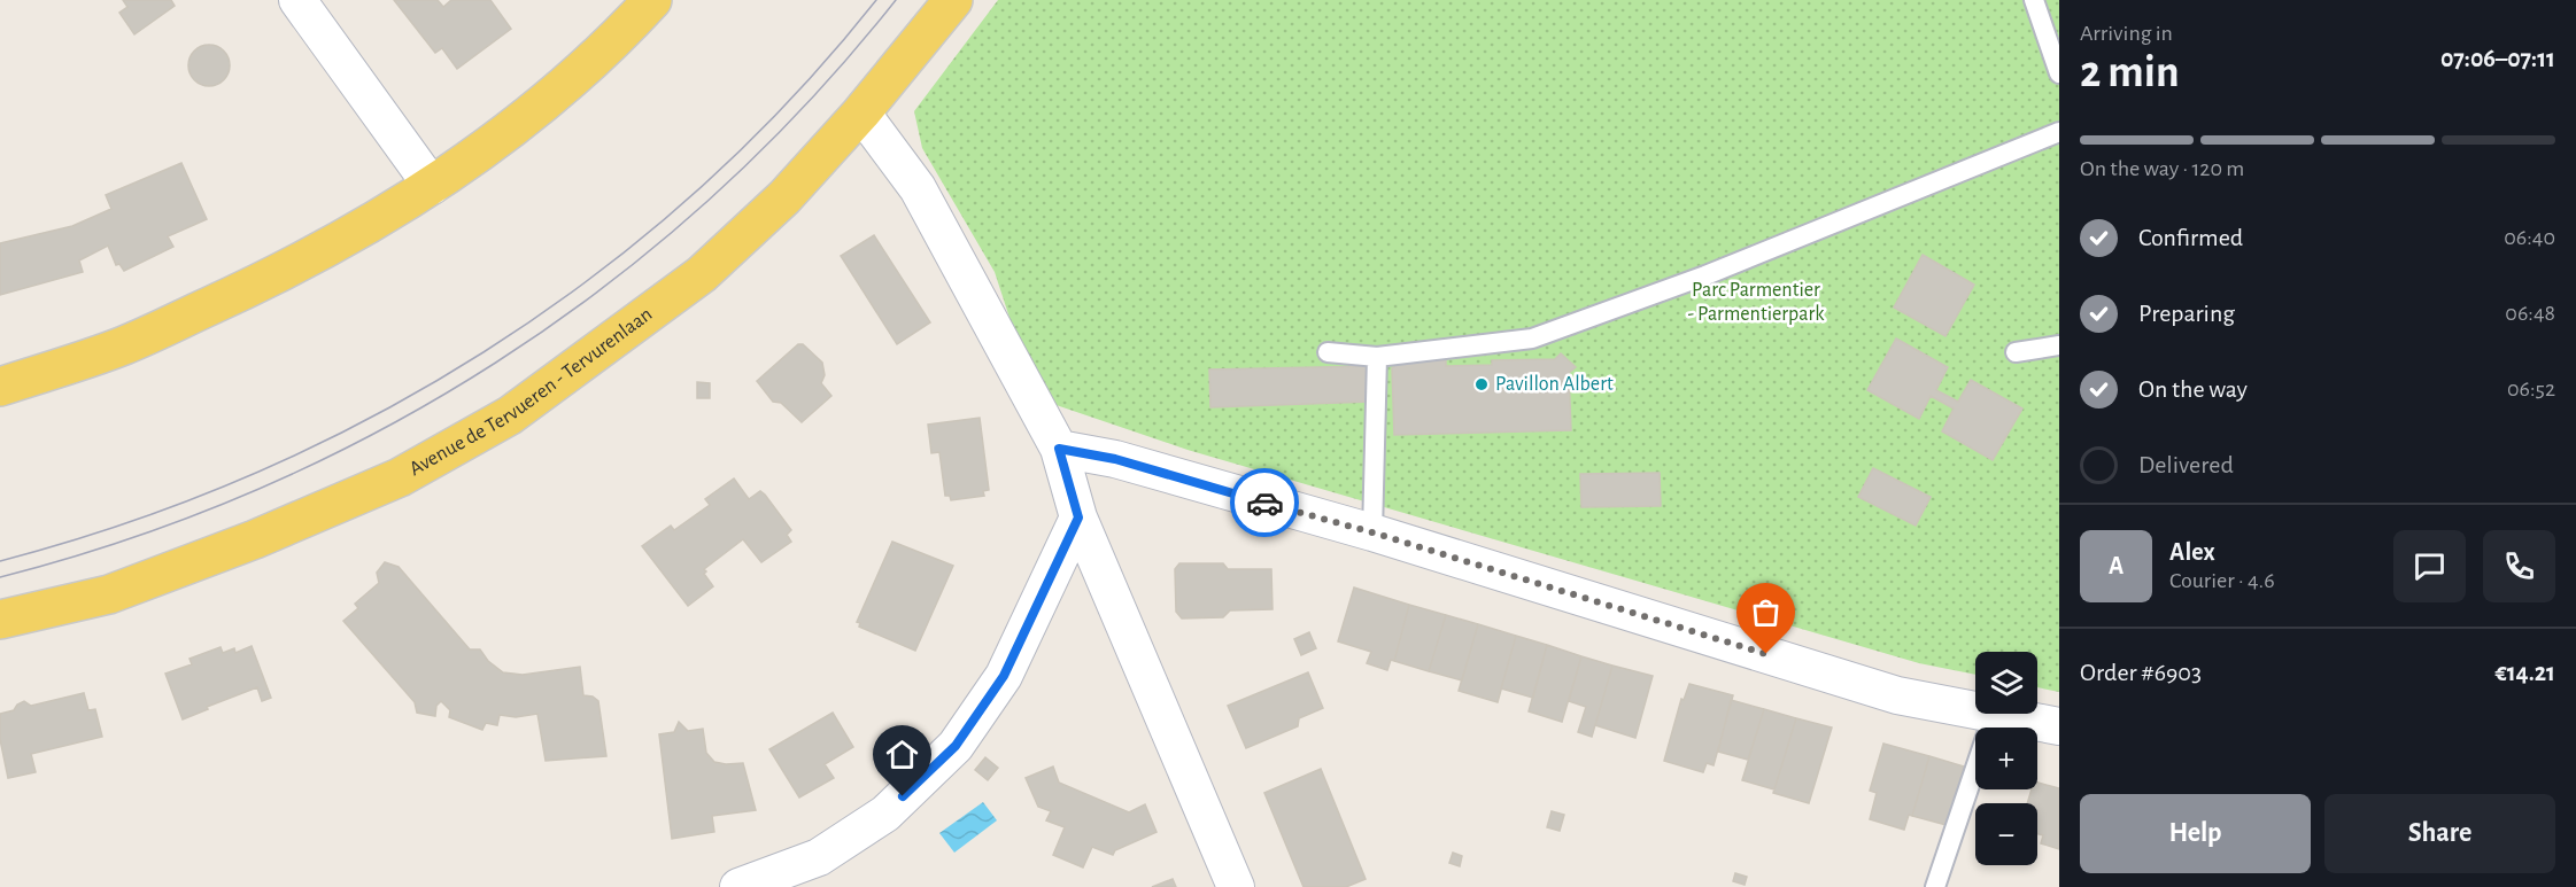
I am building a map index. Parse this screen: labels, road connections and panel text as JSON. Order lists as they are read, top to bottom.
{
  "streets": {
    "main road": ["Avenue de Tervueren - Tervurenlaan"]
  },
  "parks": ["Parc Parmentier - Parmentierpark"],
  "places": ["Pavillon Albert"],
  "page": {
    "heading": ["2 min", "Arriving in", "07:06–07:11"],
    "panel": [
      "Alex",
      "Courier · 4.6",
      "Order #6903",
      "€14.21"
    ],
    "bar": "On the way · 120 m",
    "list": [
      ["Confirmed", "06:40"],
      ["Preparing", "06:48"],
      ["On the way", "06:52"],
      "Delivered"
    ],
    "round": "A",
    "map_buttons": ["+", "−"],
    "buttons": ["Help", "Share"]
  }
}
